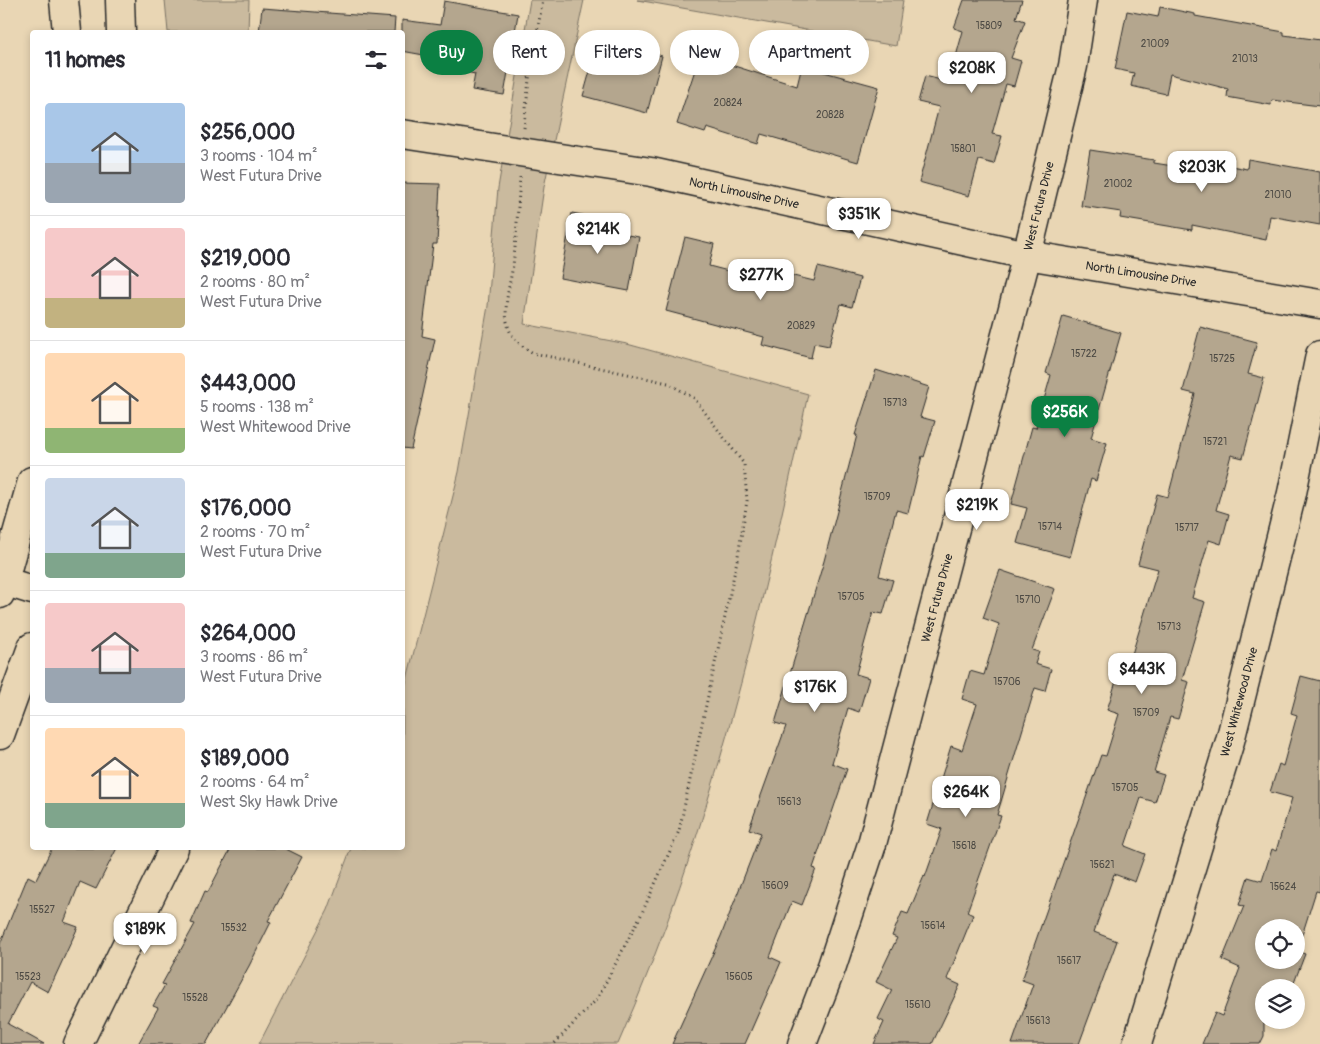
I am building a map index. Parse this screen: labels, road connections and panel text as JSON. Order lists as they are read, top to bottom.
{
  "streets": {
    "street": ["North Limousine Drive", "West Futura Drive", "West Whitewood Drive"]
  },
  "crossings": [
    ["North Limousine Drive", "West Futura Drive"]
  ],
  "house_numbers": [
    "15809",
    "21009",
    "21013",
    "20824",
    "20828",
    "15801",
    "21002",
    "21010",
    "20829",
    "15722",
    "15725",
    "15713",
    "15721",
    "15709",
    "15714",
    "15717",
    "15705",
    "15710",
    "15713",
    "15706",
    "15709",
    "15705",
    "15613",
    "15618",
    "15621",
    "15609",
    "15624",
    "15527",
    "15614",
    "15532",
    "15617",
    "15523",
    "15605",
    "15528",
    "15610",
    "15613"
  ],
  "page": {
    "chip": [
      "Buy",
      "Rent",
      "Filters",
      "New",
      "Apartment"
    ],
    "heading": "11 homes",
    "price": [
      "$208K",
      "$203K",
      "$351K",
      "$214K",
      "$277K",
      "$256K",
      "$219K",
      "$443K",
      "$176K",
      "$264K",
      "$189K"
    ],
    "list": [
      {
        "name": "$256,000",
        "note": "3 rooms · 104 m² · West Futura Drive"
      },
      {
        "name": "$219,000",
        "note": "2 rooms · 80 m² · West Futura Drive"
      },
      {
        "name": "$443,000",
        "note": "5 rooms · 138 m² · West Whitewood Drive"
      },
      {
        "name": "$176,000",
        "note": "2 rooms · 70 m² · West Futura Drive"
      },
      {
        "name": "$264,000",
        "note": "3 rooms · 86 m² · West Futura Drive"
      },
      {
        "name": "$189,000",
        "note": "2 rooms · 64 m² · West Sky Hawk Drive"
      }
    ]
  }
}
